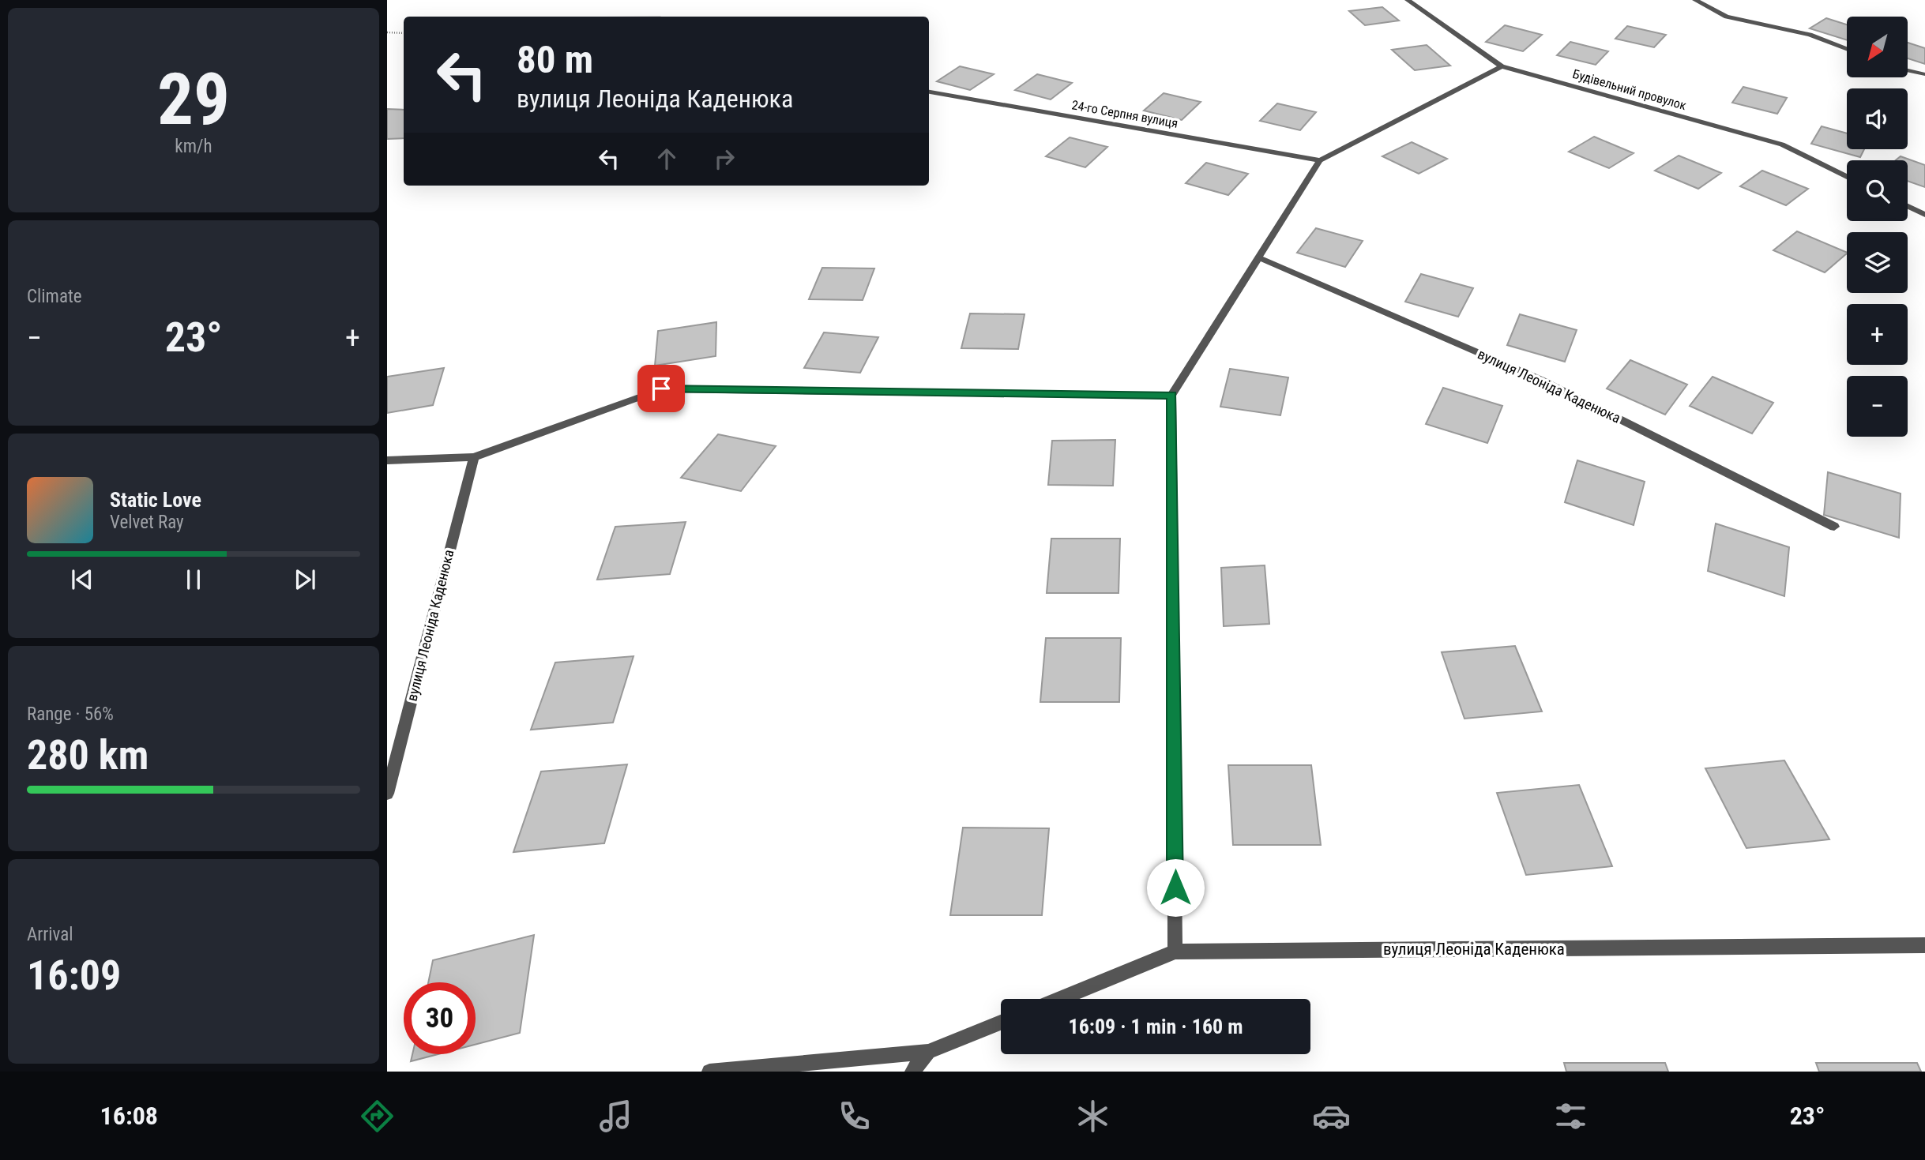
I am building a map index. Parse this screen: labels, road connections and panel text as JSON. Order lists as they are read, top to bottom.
{
  "streets": {
    "street": ["Будівельний провулок", "24-го Серпня вулиця", "вулиця Леоніда Каденюка"]
  },
  "north": "bottom left",
  "page": {
    "tile": [
      ["29", "km/h"],
      "Climate",
      ["Range · 56%", "280 km"],
      ["Arrival", "16:09"]
    ],
    "map_buttons": ["+", "−"],
    "turn": ["80 m", "вулиця Леоніда Каденюка"],
    "heat": ["−", "23°", "+"],
    "song": ["Static Love", "Velvet Ray"],
    "limit": "30",
    "trip": "16:09 · 1 min · 160 m",
    "tabs": ["16:08", "23°"]
  }
}
